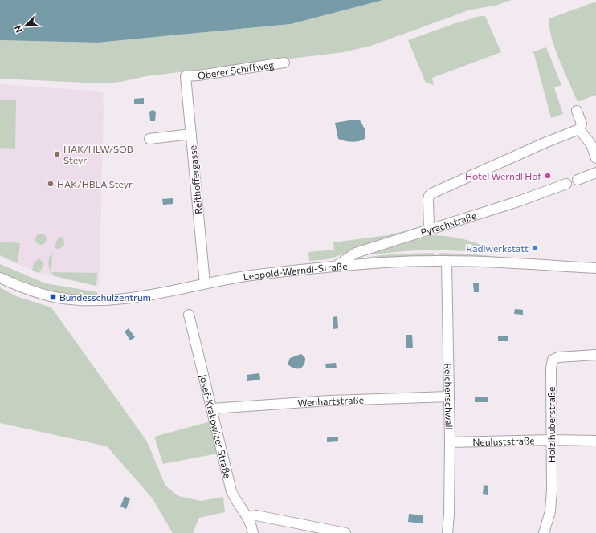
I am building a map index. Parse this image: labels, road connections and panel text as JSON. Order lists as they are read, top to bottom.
{
  "streets": {
    "street": [
      "Oberer Schiffweg",
      "Reithoffergasse",
      "Pyrachstraße",
      "Leopold-Werndl-Straße",
      "Reichenschwall",
      "Wenhartstraße",
      "Hölzlhuberstraße",
      "Josef-Krakowizer Straße",
      "Neuluststraße"
    ]
  },
  "crossings": [
    ["Oberer Schiffweg", "Reithoffergasse"],
    ["Reithoffergasse", "Leopold-Werndl-Straße"],
    ["Pyrachstraße", "Leopold-Werndl-Straße"],
    ["Leopold-Werndl-Straße", "Reichenschwall"],
    ["Reichenschwall", "Wenhartstraße"],
    ["Reichenschwall", "Neuluststraße"],
    ["Wenhartstraße", "Josef-Krakowizer Straße"],
    ["Hölzlhuberstraße", "Neuluststraße"]
  ],
  "places": {
    "other": [
      "HAK/HLW/SOB Steyr",
      "Hotel Werndl Hof",
      "HAK/HBLA Steyr",
      "Radlwerkstatt"
    ],
    "transit": ["Bundesschulzentrum"]
  },
  "north": "bottom left"
}
